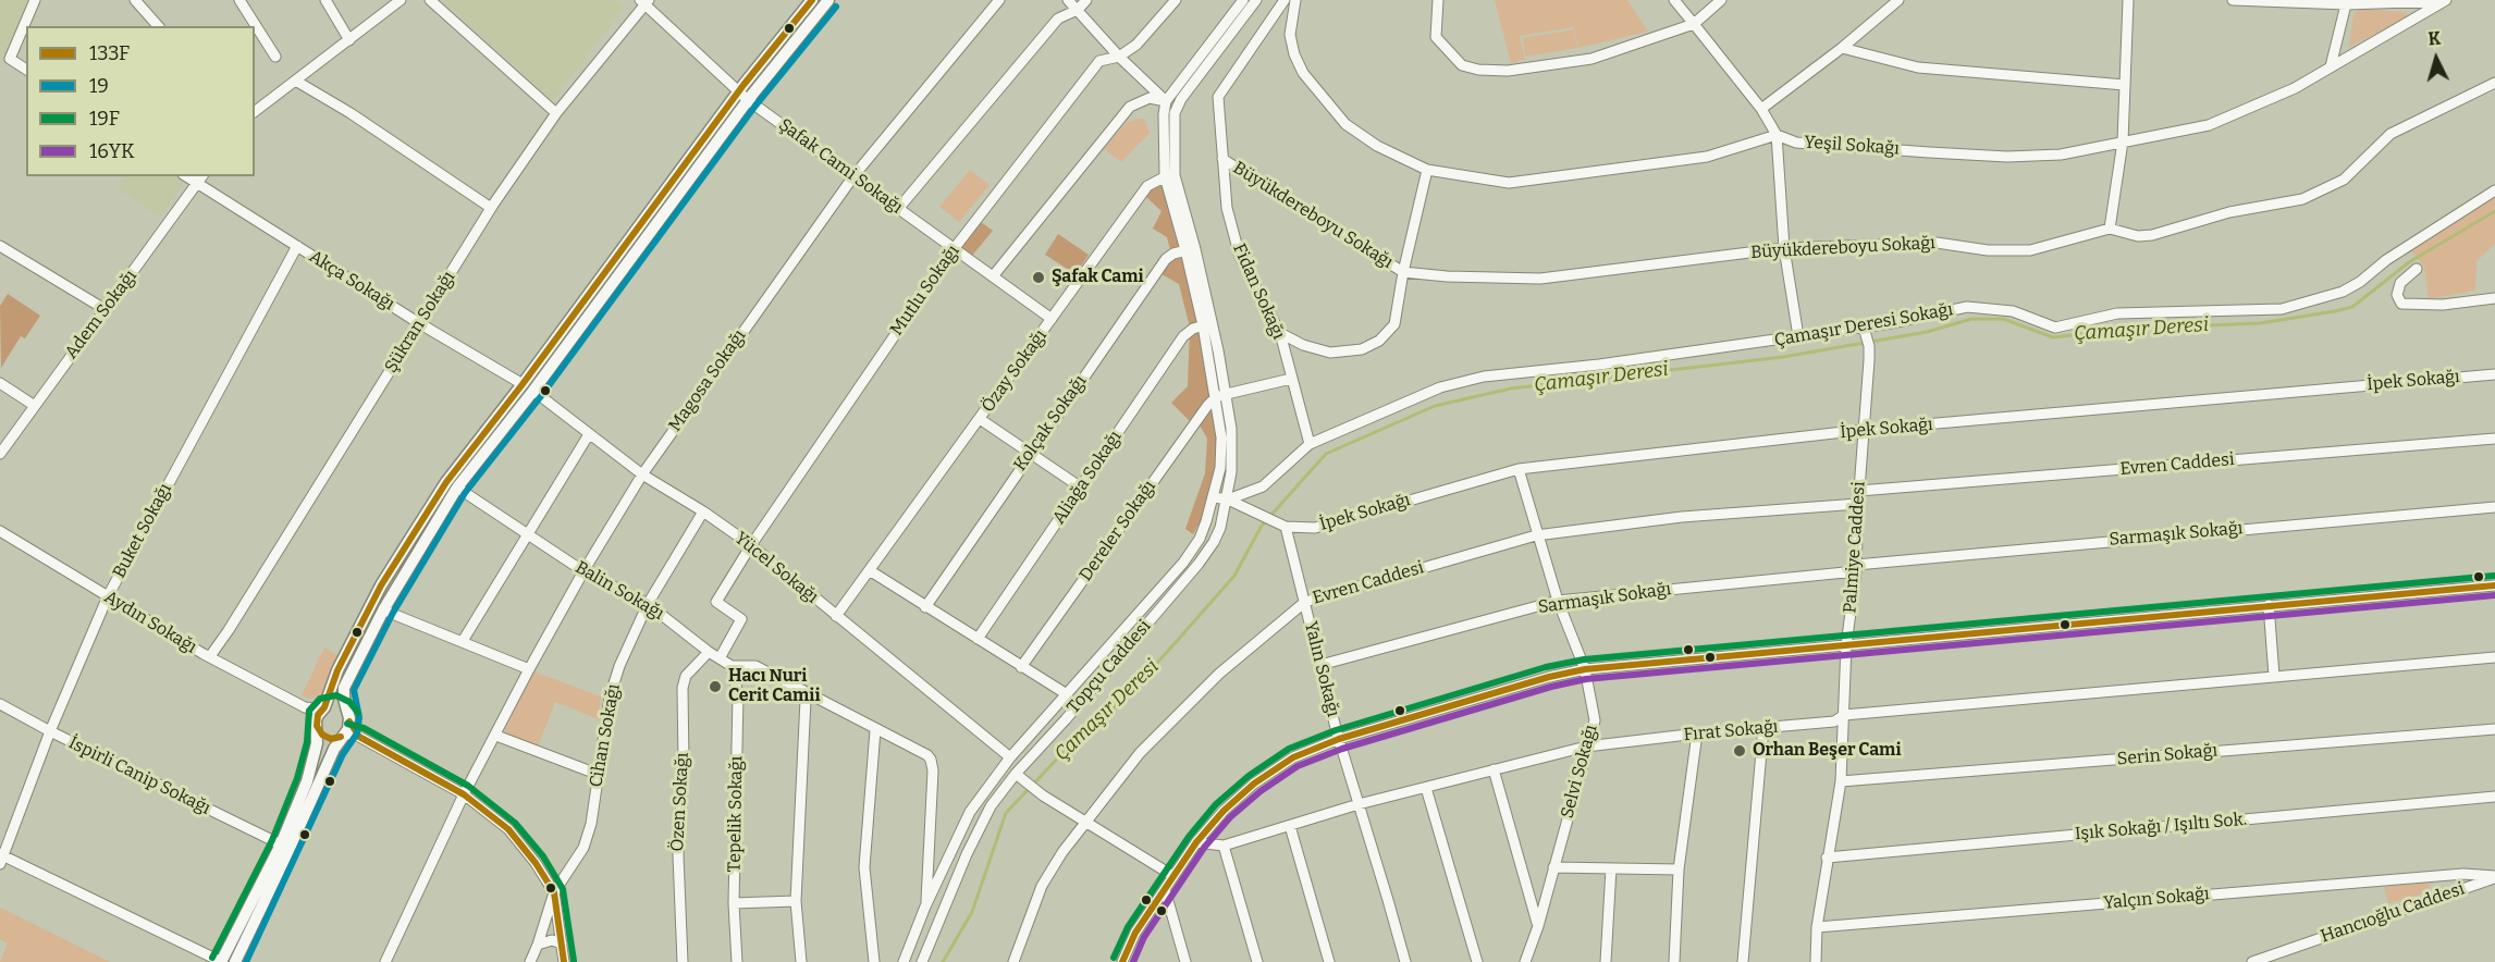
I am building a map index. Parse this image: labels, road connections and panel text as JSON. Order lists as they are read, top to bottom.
{
  "streets": {
    "street": [
      "Yeşil Sokağı",
      "Şafak Cami Sokağı",
      "Büyükdereboyu Sokağı",
      "Akça Sokağı",
      "Mutlu Sokağı",
      "Fidan Sokağı",
      "Adem Sokağı",
      "Şükran Sokağı",
      "Çamaşır Deresi Sokağı",
      "Özay Sokağı",
      "Magosa Sokağı",
      "İpek Sokağı",
      "Kolçak Sokağı",
      "Evren Caddesi",
      "Aliağa Sokağı",
      "Buket Sokağı",
      "Dereler Sokağı",
      "Sarmaşık Sokağı",
      "Palmiye Caddesi",
      "Yücel Sokağı",
      "Balin Sokağı",
      "Aydın Sokağı",
      "Topçu Caddesi",
      "Yalın Sokağı",
      "Fırat Sokağı",
      "Cihan Sokağı",
      "Serin Sokağı",
      "Selvi Sokağı",
      "İspirli Canip Sokağı",
      "Özen Sokağı",
      "Tepelik Sokağı",
      "Işık Sokağı / Işıltı Sok.",
      "Yalçın Sokağı",
      "Hancıoğlu Caddesi"
    ]
  },
  "crossings": [
    ["Şafak Cami Sokağı", "Mutlu Sokağı"],
    ["Şafak Cami Sokağı", "Şükran Sokağı"],
    ["Şafak Cami Sokağı", "Özay Sokağı"],
    ["Şafak Cami Sokağı", "Magosa Sokağı"],
    ["Büyükdereboyu Sokağı", "Fidan Sokağı"],
    ["Akça Sokağı", "Adem Sokağı"],
    ["Akça Sokağı", "Şükran Sokağı"],
    ["Akça Sokağı", "Buket Sokağı"],
    ["Akça Sokağı", "Yücel Sokağı"],
    ["Mutlu Sokağı", "Yücel Sokağı"],
    ["Mutlu Sokağı", "Balin Sokağı"],
    ["Fidan Sokağı", "Çamaşır Deresi Sokağı"],
    ["Şükran Sokağı", "Aydın Sokağı"],
    ["Çamaşır Deresi Sokağı", "Palmiye Caddesi"],
    ["Çamaşır Deresi Sokağı", "Topçu Caddesi"],
    ["Özay Sokağı", "Yücel Sokağı"],
    ["Özay Sokağı", "Topçu Caddesi"],
    ["Magosa Sokağı", "Yücel Sokağı"],
    ["Magosa Sokağı", "Balin Sokağı"],
    ["İpek Sokağı", "Palmiye Caddesi"],
    ["İpek Sokağı", "Yalın Sokağı"],
    ["İpek Sokağı", "Selvi Sokağı"],
    ["Kolçak Sokağı", "Topçu Caddesi"],
    ["Evren Caddesi", "Palmiye Caddesi"],
    ["Evren Caddesi", "Yalın Sokağı"],
    ["Evren Caddesi", "Selvi Sokağı"],
    ["Aliağa Sokağı", "Topçu Caddesi"],
    ["Buket Sokağı", "Aydın Sokağı"],
    ["Buket Sokağı", "İspirli Canip Sokağı"],
    ["Dereler Sokağı", "Topçu Caddesi"],
    ["Sarmaşık Sokağı", "Palmiye Caddesi"],
    ["Sarmaşık Sokağı", "Yalın Sokağı"],
    ["Sarmaşık Sokağı", "Selvi Sokağı"],
    ["Palmiye Caddesi", "Fırat Sokağı"],
    ["Palmiye Caddesi", "Serin Sokağı"],
    ["Palmiye Caddesi", "Işık Sokağı / Işıltı Sok."],
    ["Palmiye Caddesi", "Yalçın Sokağı"],
    ["Yücel Sokağı", "Topçu Caddesi"],
    ["Yücel Sokağı", "Cihan Sokağı"],
    ["Balin Sokağı", "Topçu Caddesi"],
    ["Balin Sokağı", "Cihan Sokağı"],
    ["Balin Sokağı", "Özen Sokağı"],
    ["Balin Sokağı", "Tepelik Sokağı"],
    ["Yalın Sokağı", "Fırat Sokağı"],
    ["Fırat Sokağı", "Selvi Sokağı"],
    ["Yalçın Sokağı", "Hancıoğlu Caddesi"]
  ],
  "water": ["Çamaşır Deresi"],
  "places": ["Şafak Cami", "Hacı Nuri Cerit Camii", "Orhan Beşer Cami"],
  "lines": [
    "transit line 133F",
    "transit line 19",
    "transit line 19F",
    "transit line 16YK"
  ],
  "legend": [
    "133F",
    "19",
    "19F",
    "16YK"
  ],
  "north": "top"
}
